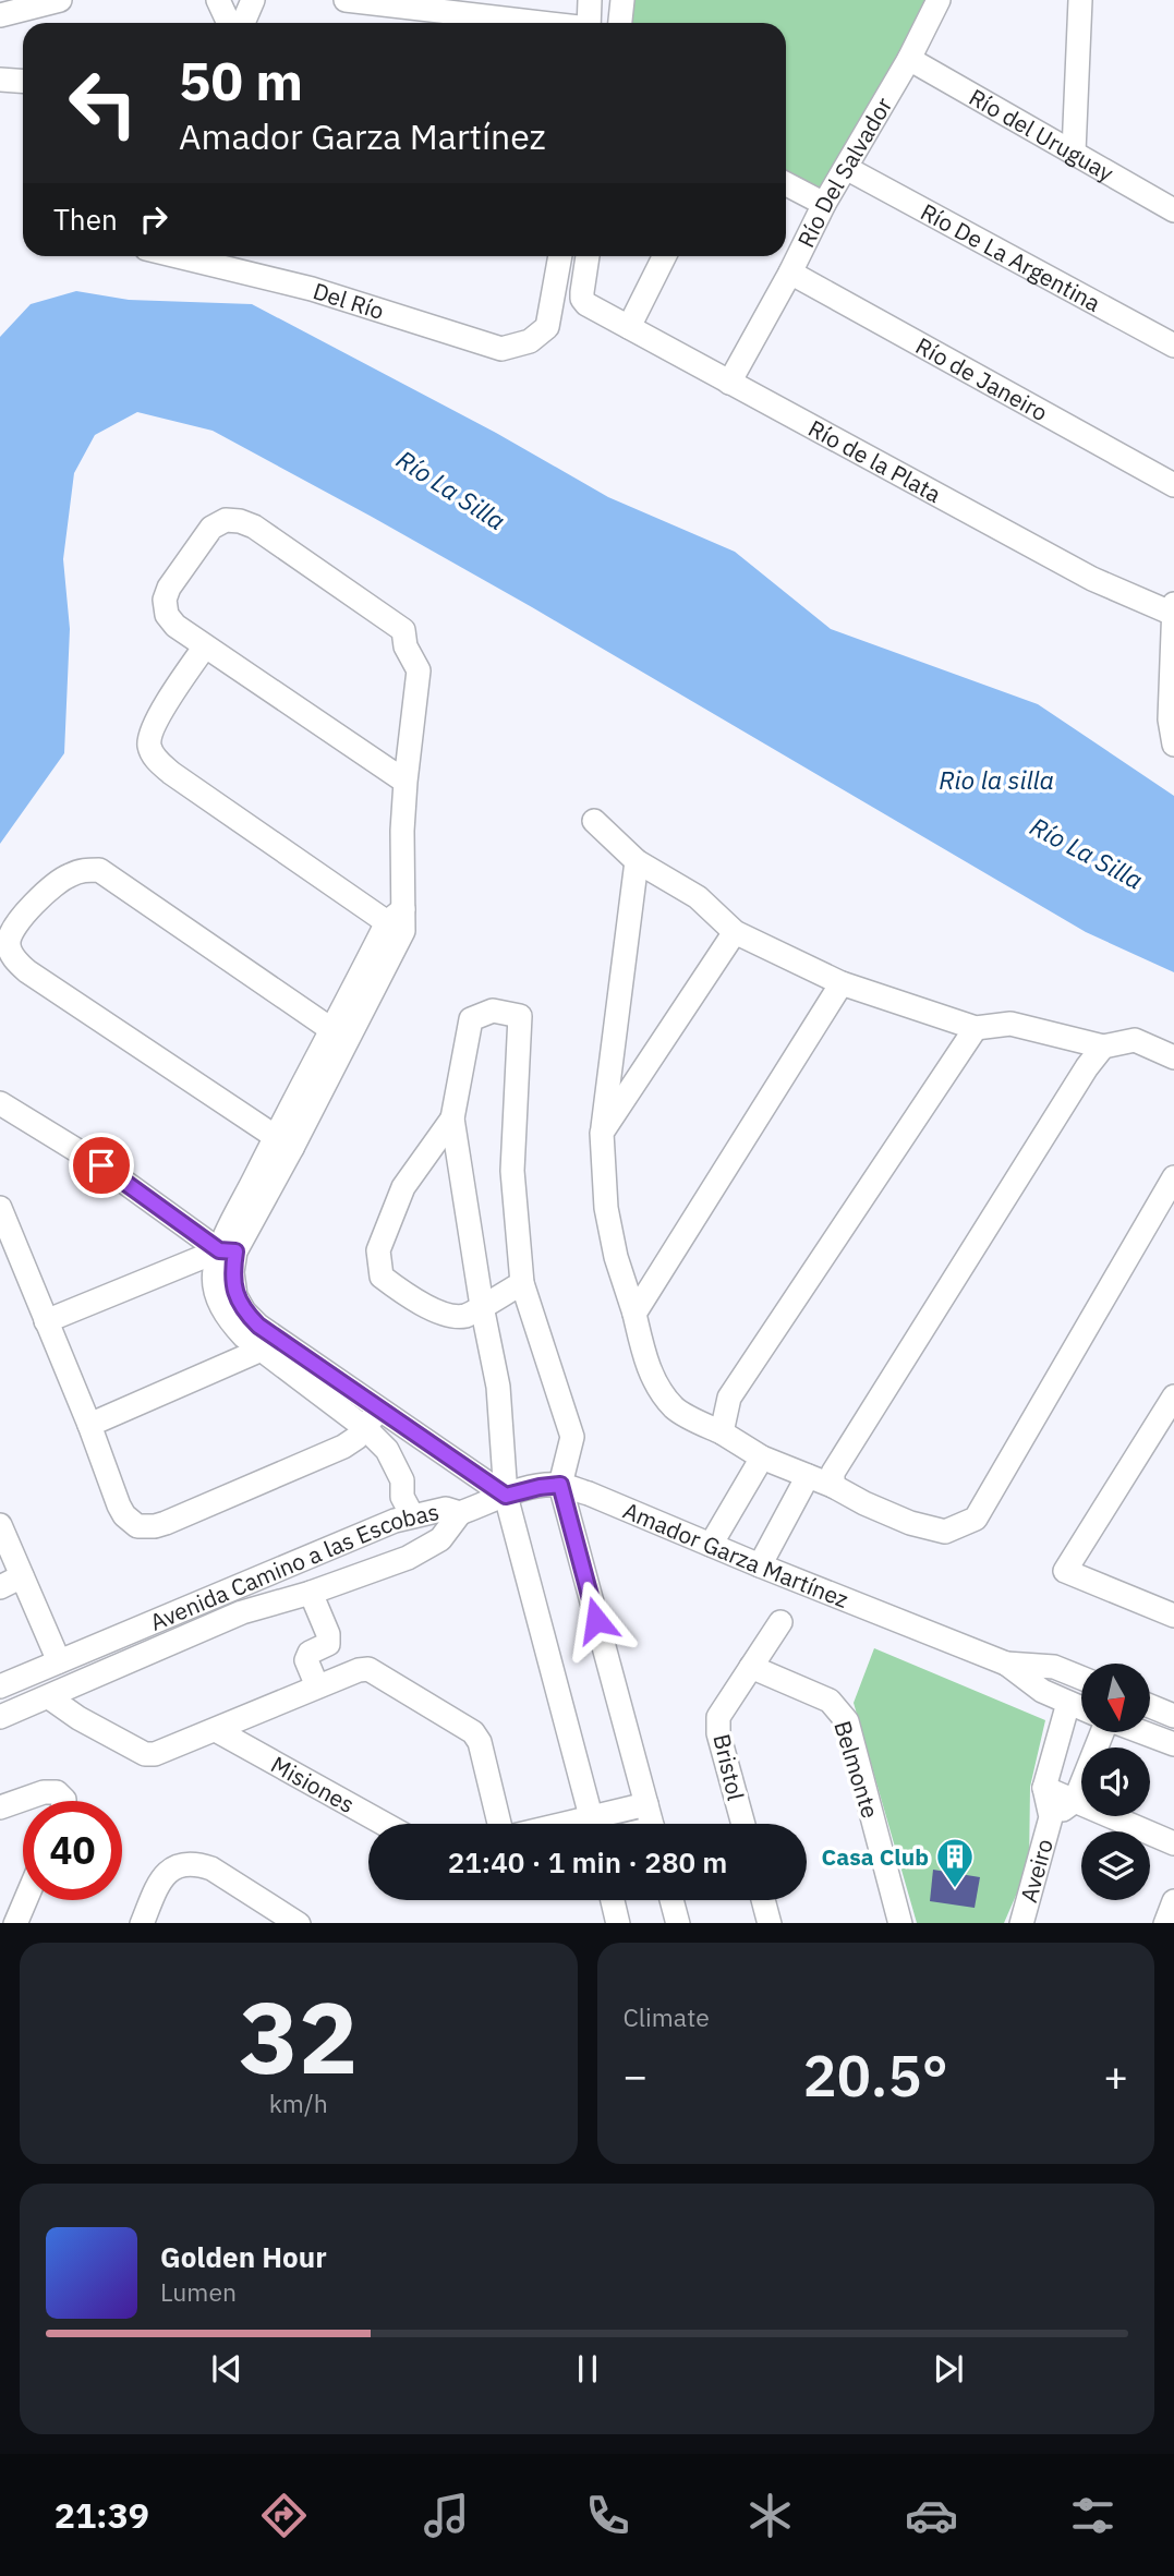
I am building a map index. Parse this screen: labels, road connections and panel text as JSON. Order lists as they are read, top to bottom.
{
  "streets": {
    "street": [
      "Río del Uruguay",
      "Río Del Salvador",
      "Río De La Argentina",
      "Del Río",
      "Río de Janeiro",
      "Río de la Plata",
      "Amador Garza Martínez",
      "Avenida Camino a las Escobas",
      "Bristol",
      "Belmonte",
      "Misiones",
      "Aveiro"
    ]
  },
  "crossings": [
    ["Río del Uruguay", "Río Del Salvador"],
    ["Río Del Salvador", "Río De La Argentina"],
    ["Río Del Salvador", "Río de Janeiro"],
    ["Río Del Salvador", "Río de la Plata"],
    ["Amador Garza Martínez", "Avenida Camino a las Escobas"],
    ["Amador Garza Martínez", "Aveiro"],
    ["Bristol", "Belmonte"]
  ],
  "water": ["Río La Silla", "Rio la silla"],
  "places": {
    "building": ["Casa Club"]
  },
  "north": "bottom",
  "page": {
    "turn": ["50 m", "Amador Garza Martínez"],
    "then": "Then",
    "limit": "40",
    "trip": "21:40 · 1 min · 280 m",
    "tile": [
      ["32", "km/h"],
      "Climate"
    ],
    "heat": ["−", "20.5°", "+"],
    "song": ["Golden Hour", "Lumen"],
    "tabs": "21:39"
  }
}
